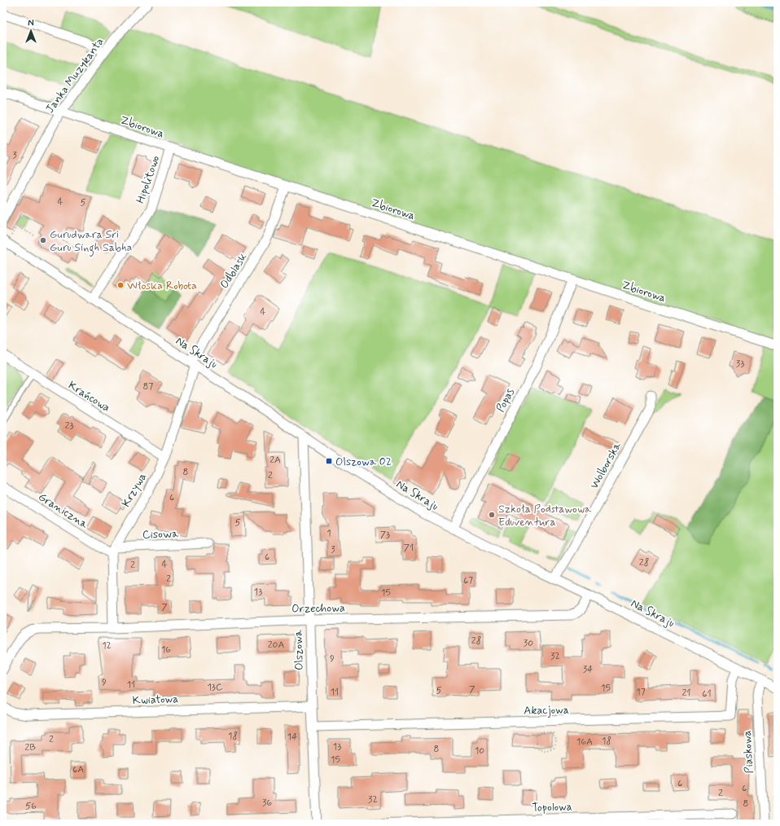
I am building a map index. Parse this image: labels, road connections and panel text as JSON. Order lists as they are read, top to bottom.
{
  "streets": {
    "street": [
      "Janka Muzykanta",
      "Zbiorowa",
      "Hipolitowo",
      "Odblask",
      "Na Skraju",
      "Krańcowa",
      "Popas",
      "Wolborska",
      "Krzywa",
      "Graniczna",
      "Cisowa",
      "Orzechowa",
      "Olszowa",
      "Kwiatowa",
      "Akacjowa",
      "Piaskowa",
      "Topolowa"
    ]
  },
  "crossings": [
    ["Janka Muzykanta", "Zbiorowa"],
    ["Zbiorowa", "Hipolitowo"],
    ["Zbiorowa", "Odblask"],
    ["Zbiorowa", "Popas"],
    ["Hipolitowo", "Na Skraju"],
    ["Odblask", "Na Skraju"],
    ["Odblask", "Krzywa"],
    ["Na Skraju", "Popas"],
    ["Na Skraju", "Wolborska"],
    ["Na Skraju", "Krzywa"],
    ["Na Skraju", "Orzechowa"],
    ["Na Skraju", "Olszowa"],
    ["Na Skraju", "Akacjowa"],
    ["Na Skraju", "Piaskowa"],
    ["Krańcowa", "Krzywa"],
    ["Krzywa", "Graniczna"],
    ["Krzywa", "Cisowa"],
    ["Graniczna", "Cisowa"],
    ["Orzechowa", "Olszowa"],
    ["Olszowa", "Kwiatowa"],
    ["Olszowa", "Akacjowa"]
  ],
  "places": {
    "other": ["Gurudwara Sri Guru Singh Sabha", "Włoska Robota", "Szkoła Podstawowa Eduventura"],
    "transit": ["Olszowa 02"]
  },
  "house_numbers": [
    "3",
    "4",
    "5",
    "4",
    "33",
    "87",
    "23",
    "2A",
    "8",
    "2",
    "6",
    "5",
    "1",
    "73",
    "71",
    "3",
    "6",
    "28",
    "4",
    "2",
    "2",
    "67",
    "13",
    "15",
    "7",
    "28",
    "30",
    "20A",
    "12",
    "16",
    "32",
    "9",
    "34",
    "9",
    "11",
    "13C",
    "15",
    "7",
    "5",
    "11",
    "17",
    "21",
    "61",
    "18",
    "14",
    "2",
    "18",
    "16A",
    "13",
    "2B",
    "8",
    "10",
    "15",
    "6A",
    "6",
    "6",
    "2",
    "32",
    "36",
    "8",
    "56"
  ],
  "north": "top"
}
